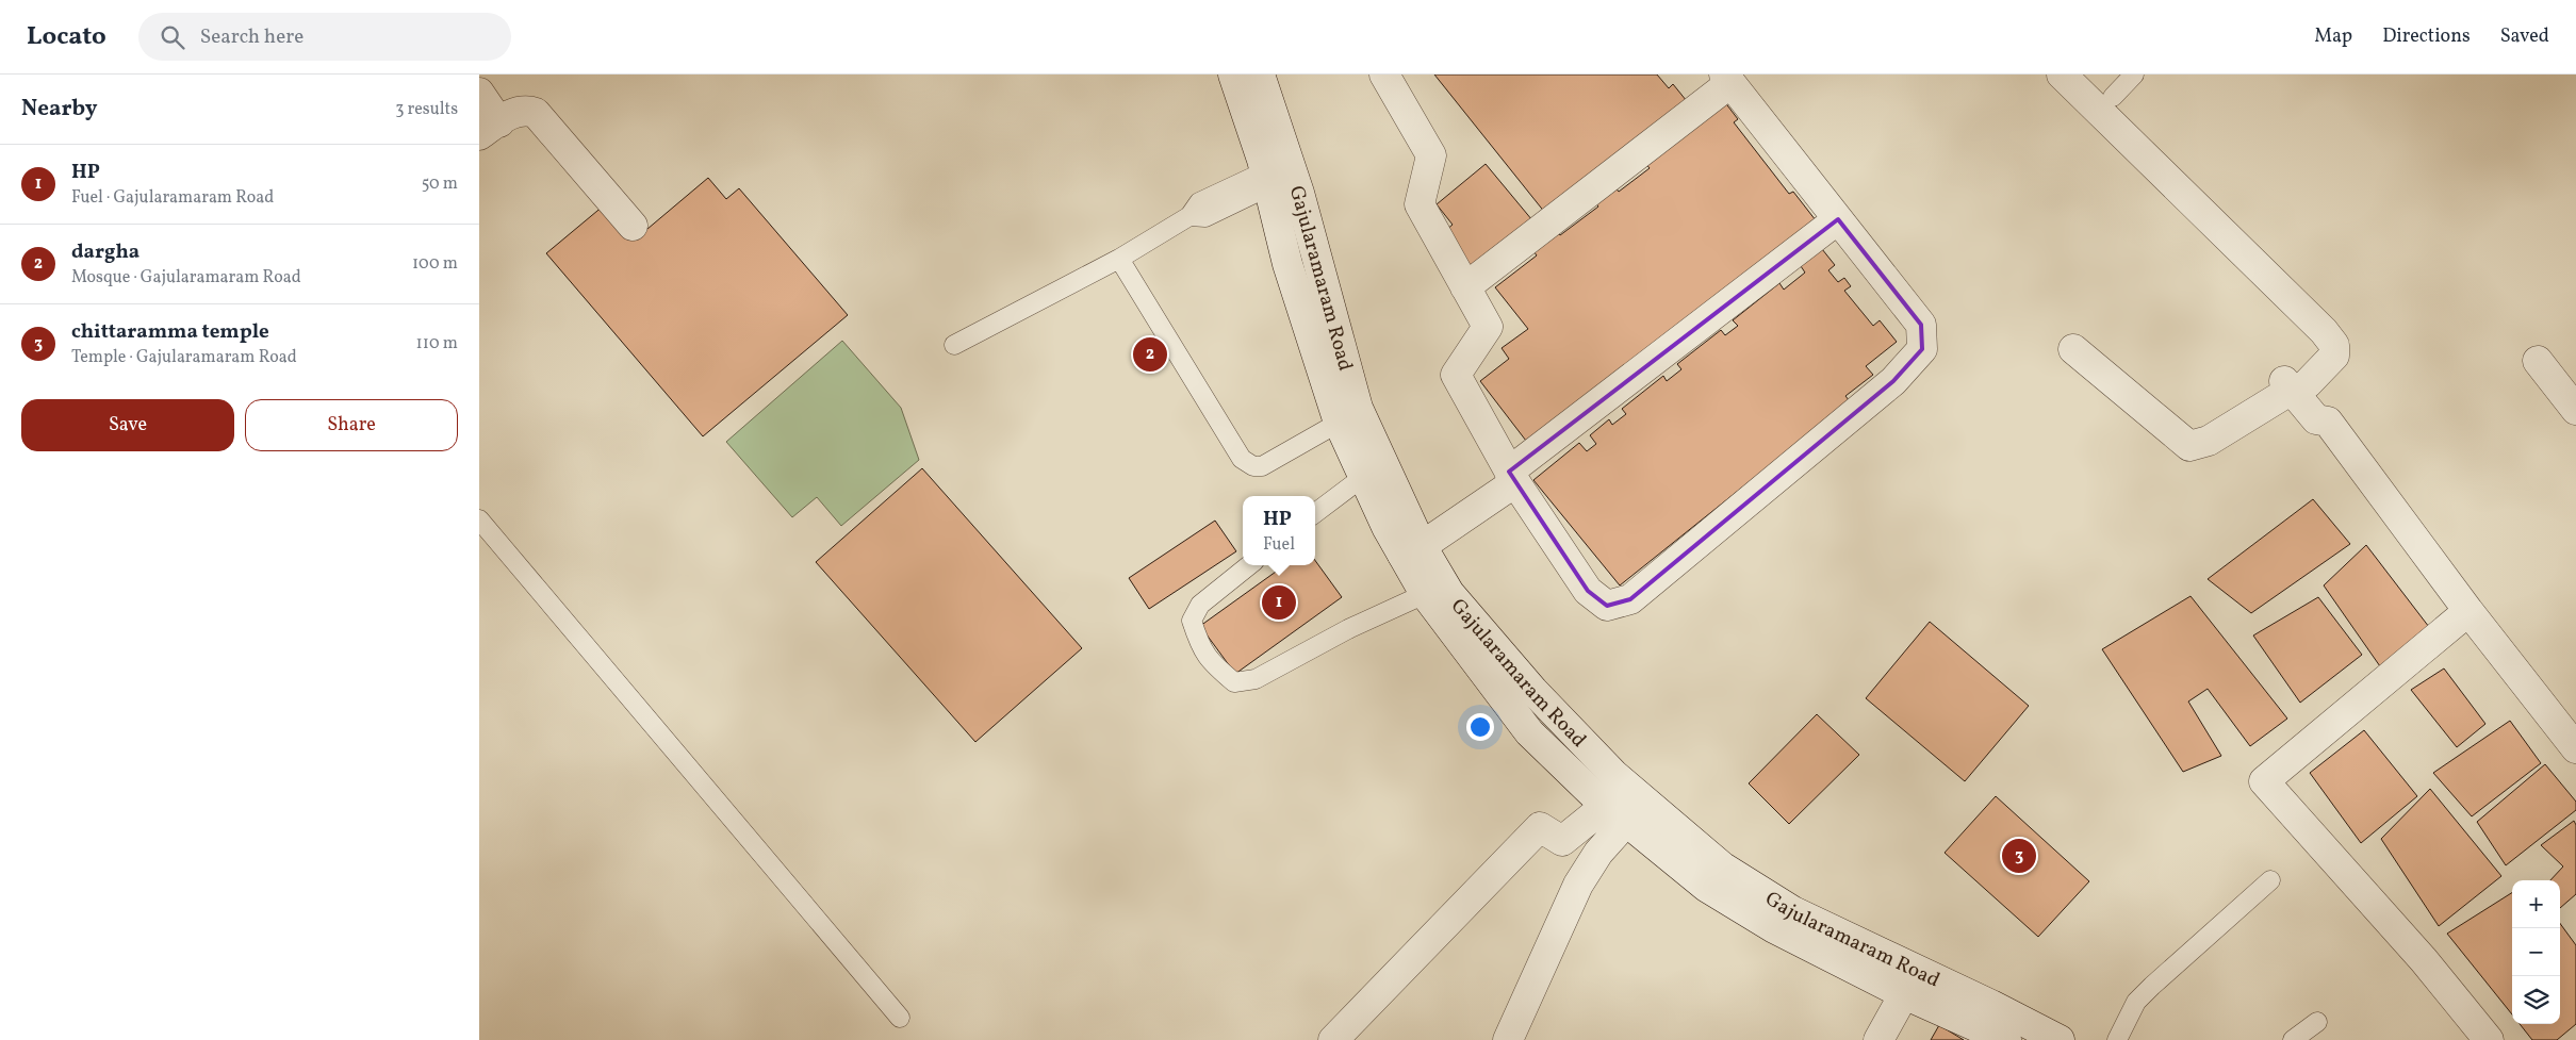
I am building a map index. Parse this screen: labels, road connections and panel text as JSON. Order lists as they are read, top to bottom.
{
  "streets": {
    "street": ["Gajularamaram Road"]
  },
  "page": {
    "header": "Locato",
    "search": "Search here",
    "nav": ["Map", "Directions", "Saved"],
    "heading": ["Nearby", "3 results"],
    "list": [
      {
        "mark": "1",
        "name": "HP",
        "note": "Fuel · Gajularamaram Road",
        "value": "50 m"
      },
      {
        "mark": "2",
        "name": "dargha",
        "note": "Mosque · Gajularamaram Road",
        "value": "100 m"
      },
      {
        "mark": "3",
        "name": "chittaramma temple",
        "note": "Temple · Gajularamaram Road",
        "value": "110 m"
      }
    ],
    "pins": ["2", "1", "3"],
    "buttons": ["Save", "Share"],
    "popup": ["HP", "Fuel"],
    "map_buttons": ["+", "−"]
  }
}
